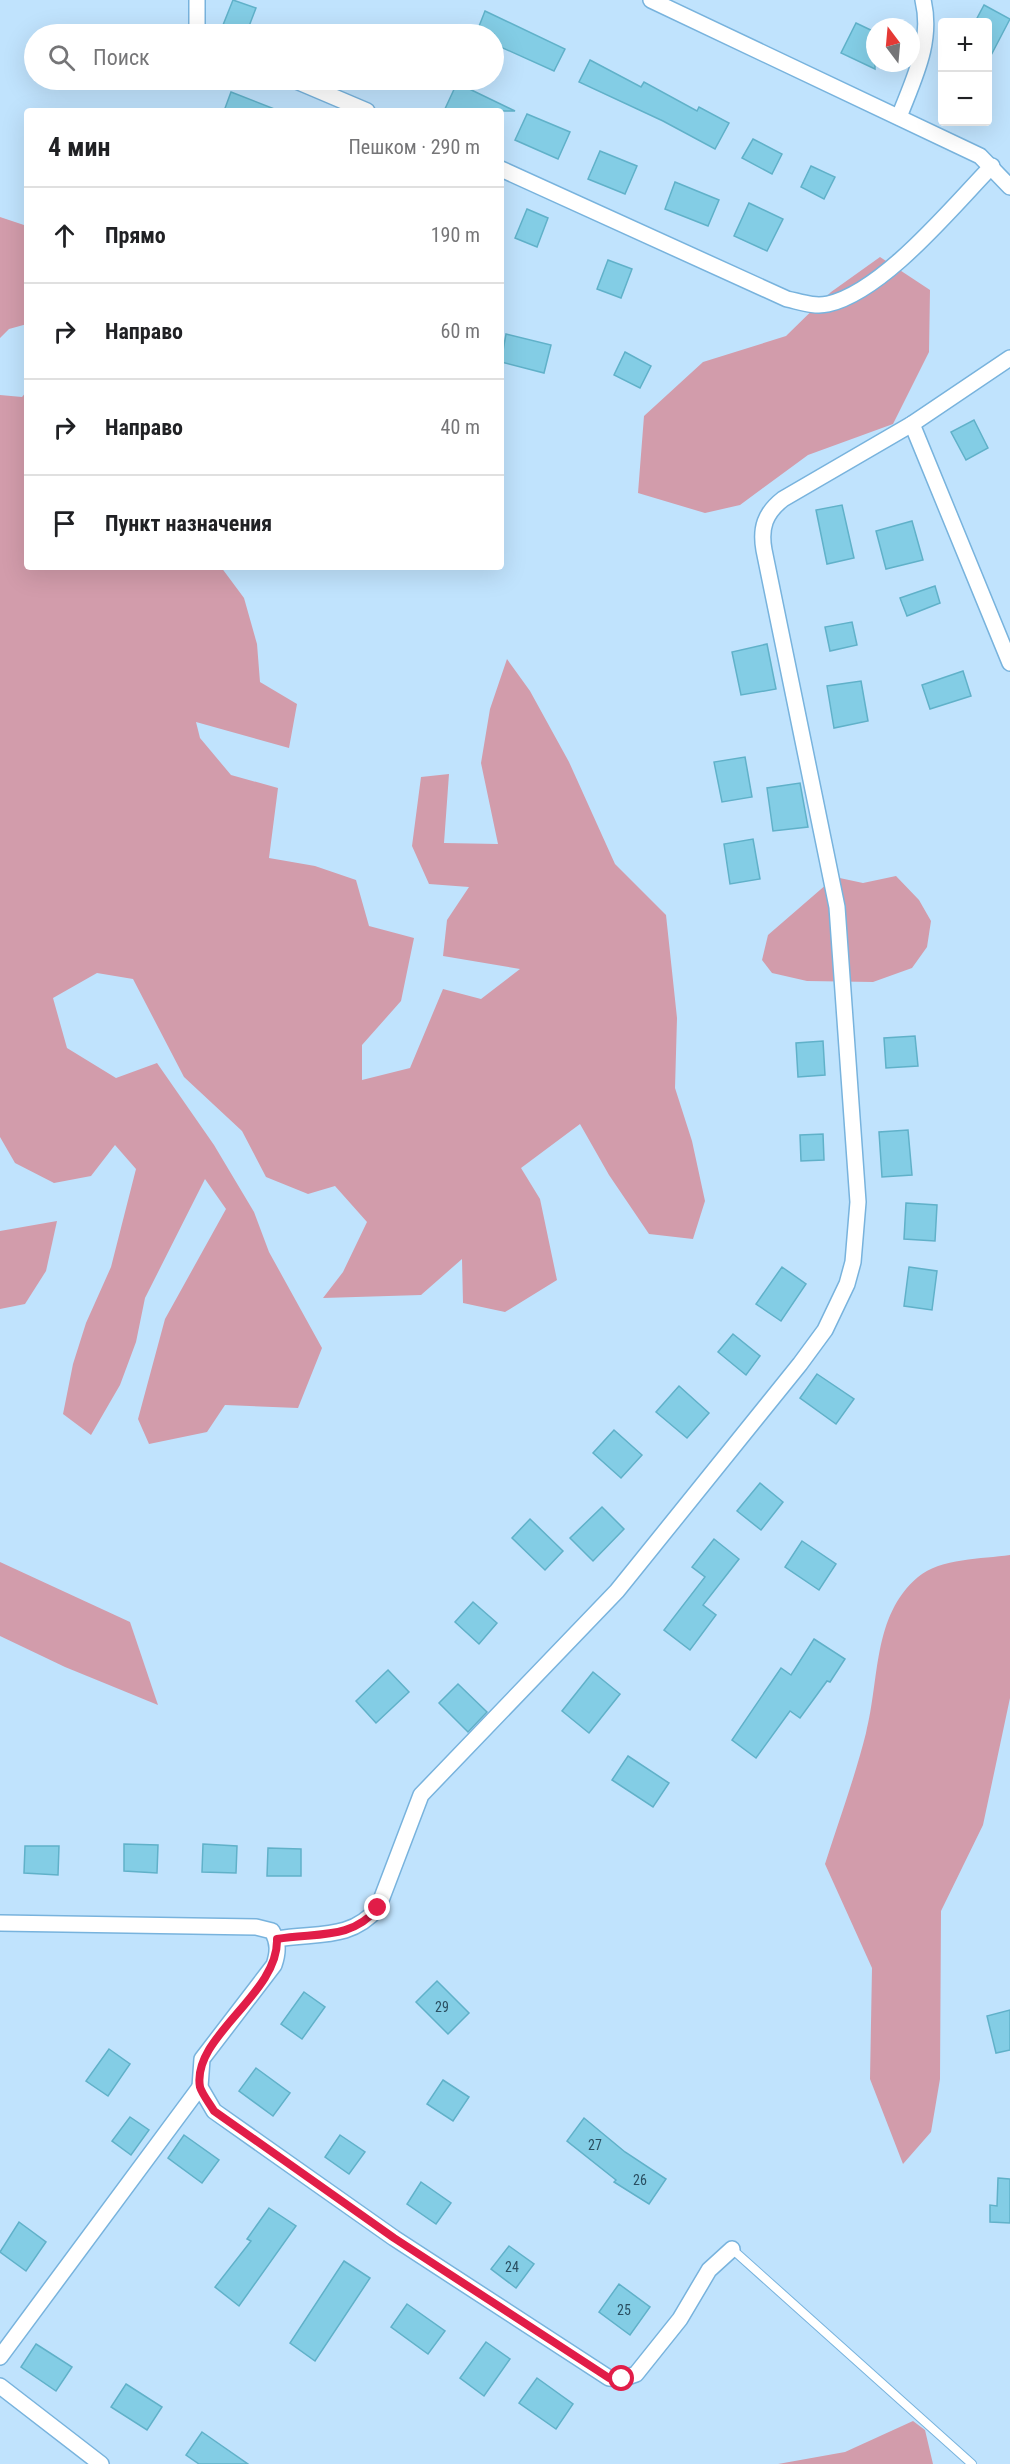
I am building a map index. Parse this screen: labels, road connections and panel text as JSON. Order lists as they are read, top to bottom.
{
  "house_numbers": [
    "29",
    "27",
    "26",
    "24",
    "25"
  ],
  "north": "top",
  "page": {
    "map_buttons": ["+", "−"],
    "search": "Поиск",
    "heading": ["4 мин", "Пешком · 290 m"],
    "list": [
      ["Прямо", "190 m"],
      ["Направо", "60 m"],
      ["Направо", "40 m"],
      "Пункт назначения"
    ]
  }
}
